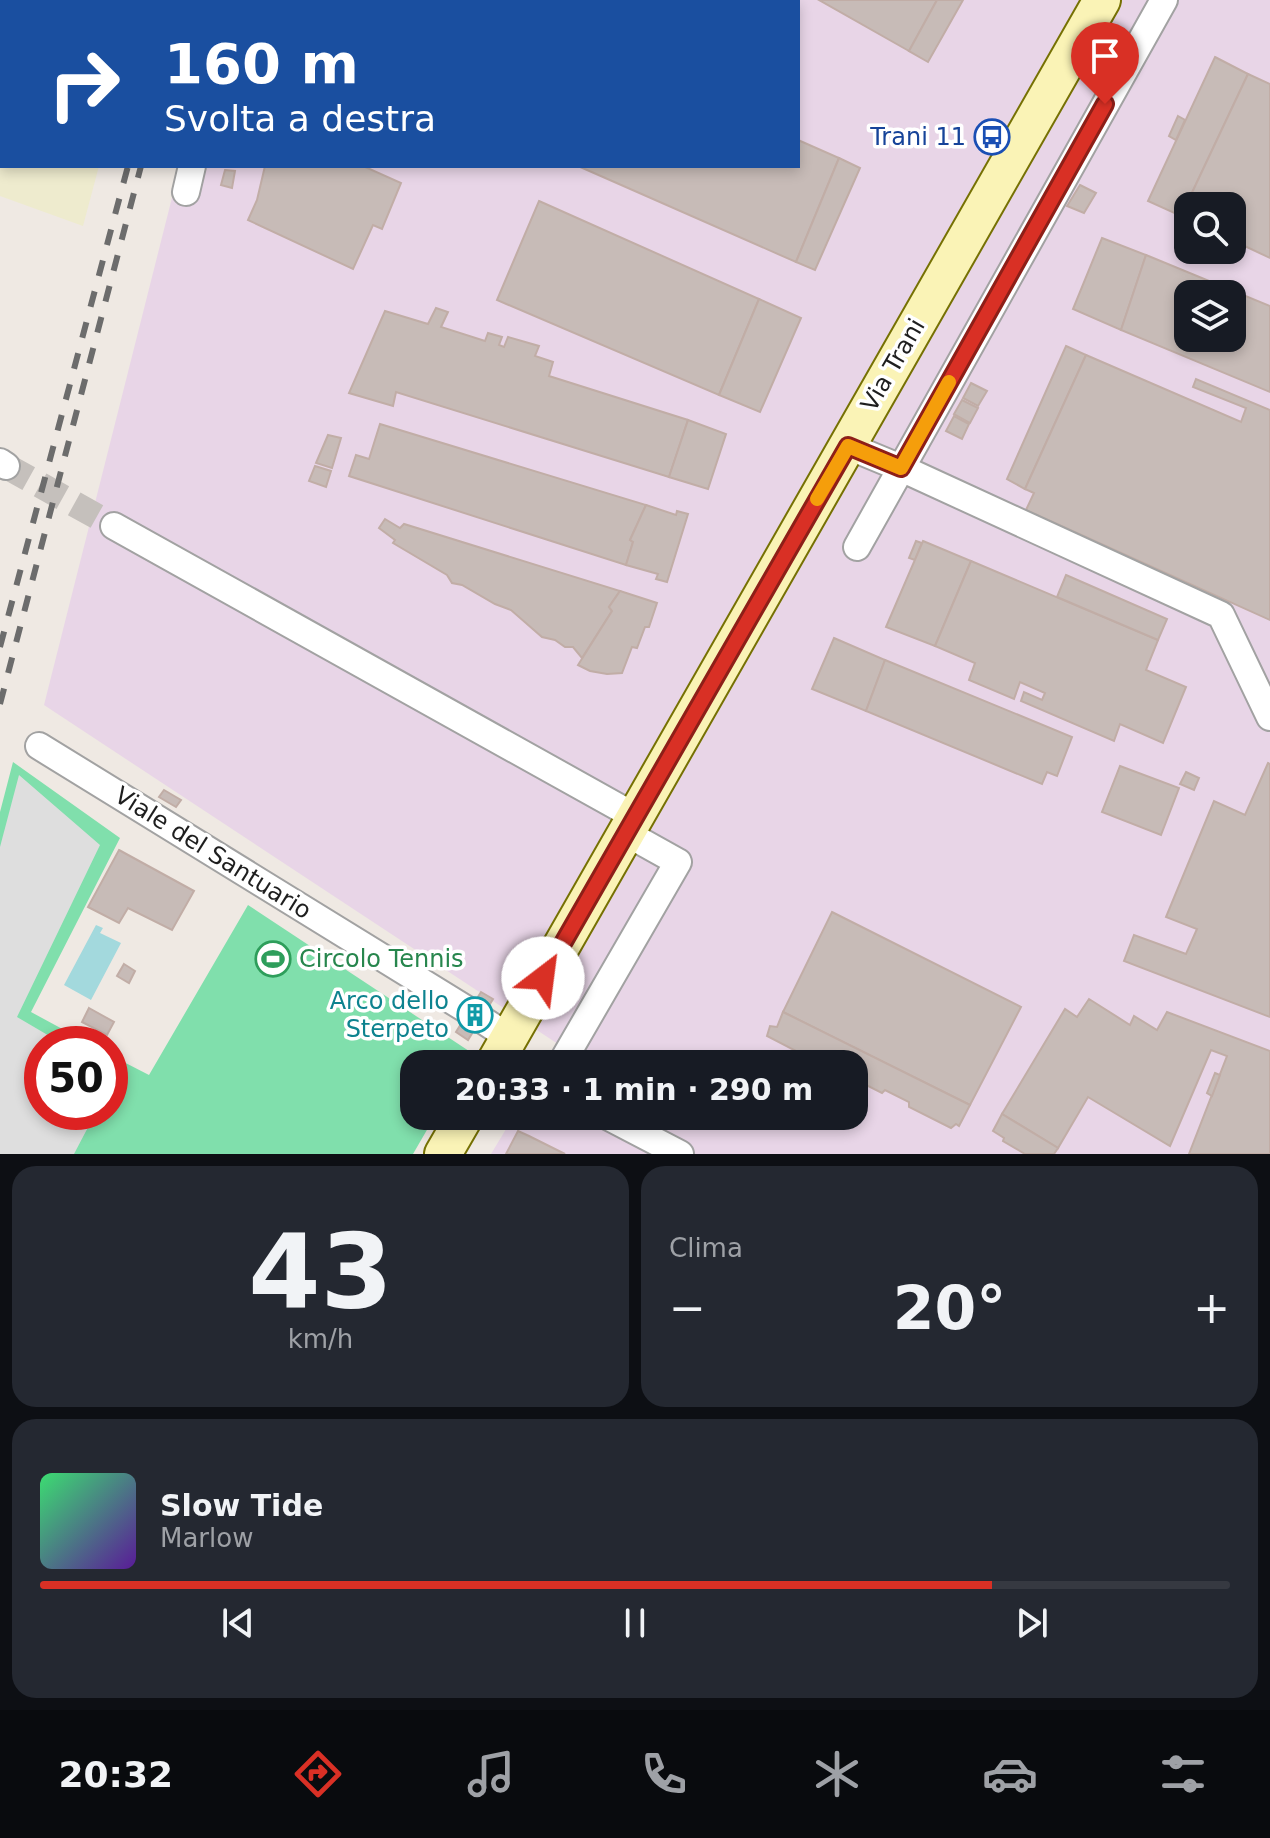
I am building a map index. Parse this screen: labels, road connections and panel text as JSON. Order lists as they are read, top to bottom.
{
  "streets": {
    "main road": ["Via Trani"],
    "street": ["Viale del Santuario"]
  },
  "crossings": [
    ["Via Trani", "Viale del Santuario"]
  ],
  "places": {
    "bus stop": ["Trani 11"],
    "sports": ["Circolo Tennis"],
    "building": ["Arco dello Sterpeto"]
  },
  "page": {
    "turn": ["160 m", "Svolta a destra"],
    "limit": "50",
    "trip": "20:33 · 1 min · 290 m",
    "tile": [
      ["43", "km/h"],
      "Clima"
    ],
    "heat": ["−", "20°", "+"],
    "song": ["Slow Tide", "Marlow"],
    "tabs": "20:32"
  }
}
